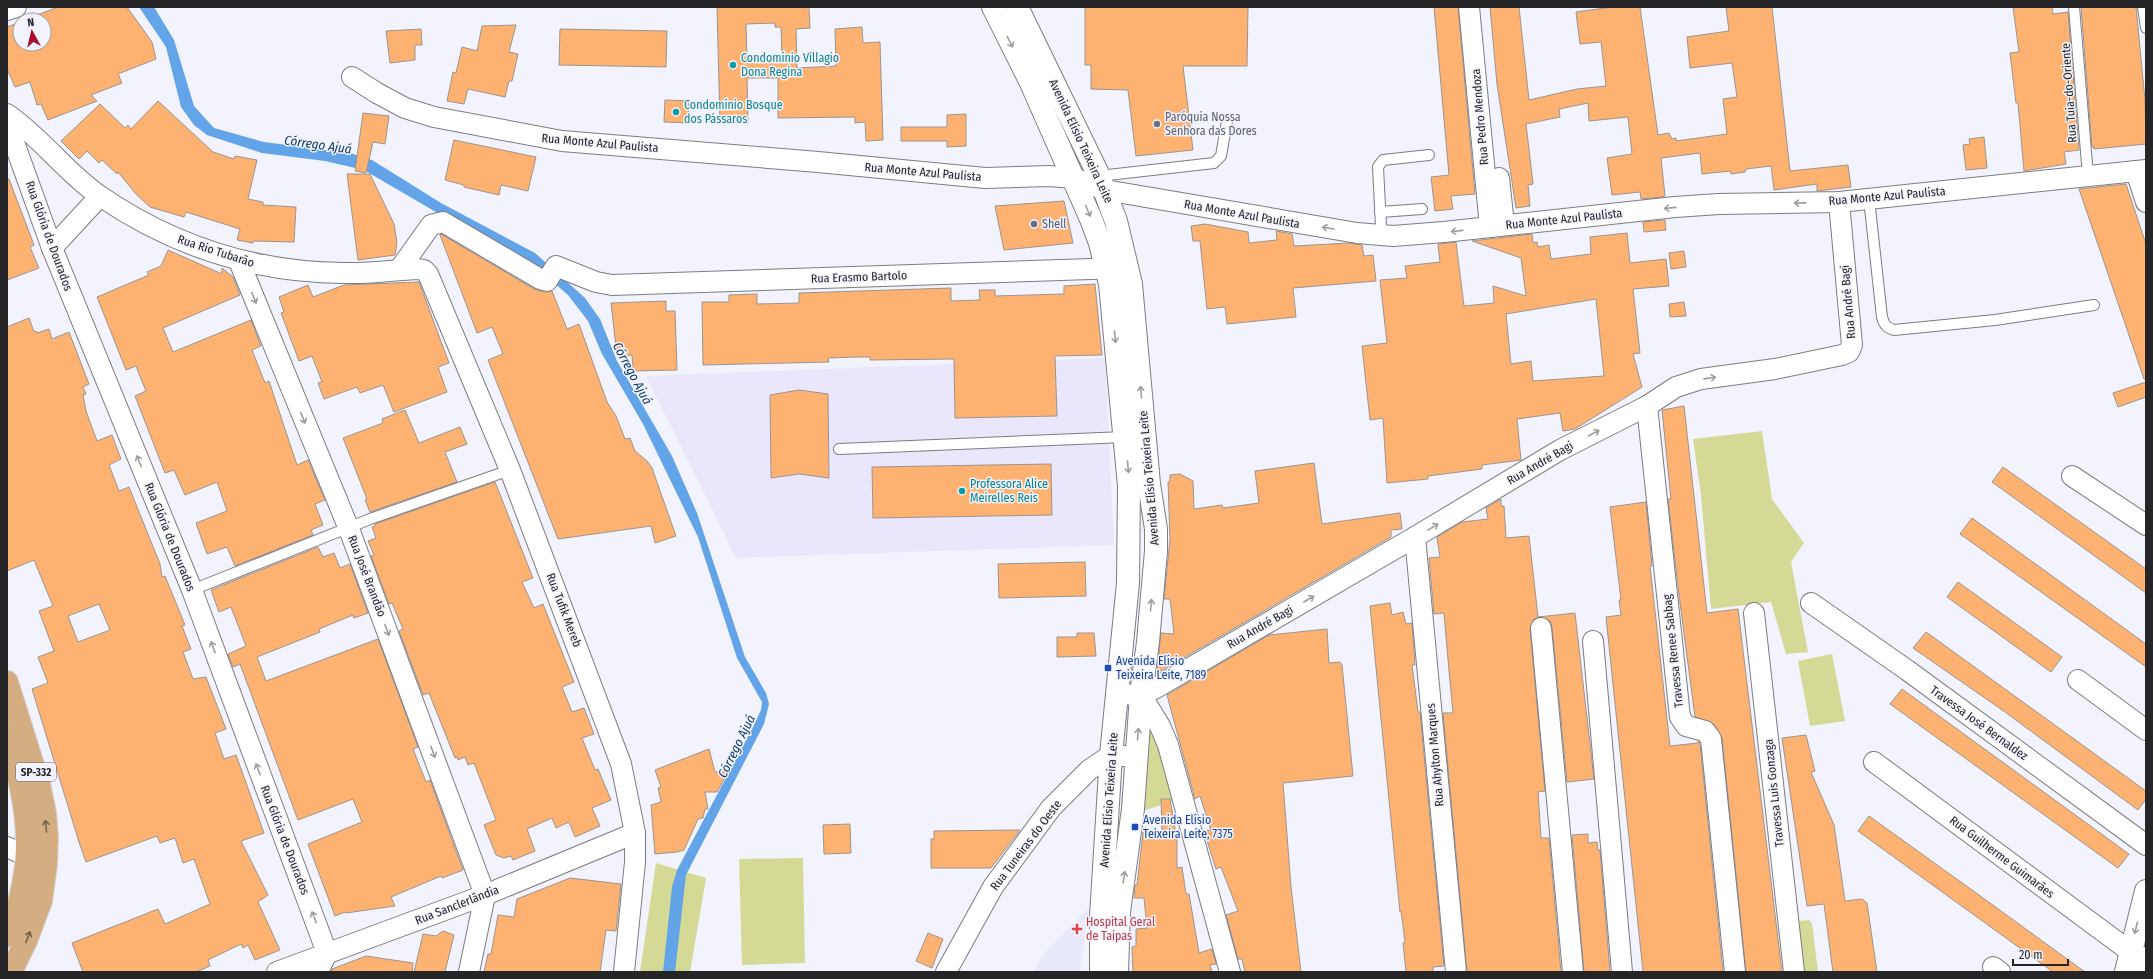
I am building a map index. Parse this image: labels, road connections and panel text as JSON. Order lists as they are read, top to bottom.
{
  "streets": {
    "main road": ["Avenida Elísio Teixeira Leite", "SP-332"],
    "street": [
      "Rua Pedro Mendoza",
      "Rua Monte Azul Paulista",
      "Rua Glória de Dourados",
      "Rua Rio Tubarão",
      "Rua Erasmo Bartolo",
      "Rua André Bagi",
      "Rua José Brandão",
      "Rua Tufik Mereb",
      "Travessa Renee Sabbag",
      "Travessa José Bernaldez",
      "Rua Ahylton Marques",
      "Travessa Luis Gonzaga",
      "Rua Tuneiras do Oeste",
      "Rua Guilherme Guimarães",
      "Rua Sanclerlândia"
    ],
    "lane": ["Rua Tuia-do-Oriente"]
  },
  "crossings": [
    ["Rua Tuia-do-Oriente", "Rua Monte Azul Paulista"],
    ["Rua Pedro Mendoza", "Rua Monte Azul Paulista"],
    ["Avenida Elísio Teixeira Leite", "Rua Monte Azul Paulista"],
    ["Avenida Elísio Teixeira Leite", "Rua Erasmo Bartolo"],
    ["Avenida Elísio Teixeira Leite", "Rua André Bagi"],
    ["Avenida Elísio Teixeira Leite", "Rua Tuneiras do Oeste"],
    ["Rua Monte Azul Paulista", "Rua André Bagi"],
    ["Rua Glória de Dourados", "Rua Sanclerlândia"],
    ["Rua Rio Tubarão", "Rua Erasmo Bartolo"],
    ["Rua Rio Tubarão", "Rua José Brandão"],
    ["Rua Rio Tubarão", "Rua Tufik Mereb"],
    ["Rua Erasmo Bartolo", "Rua Tufik Mereb"],
    ["Rua André Bagi", "Travessa Renee Sabbag"],
    ["Rua André Bagi", "Rua Ahylton Marques"],
    ["Rua José Brandão", "Rua Sanclerlândia"],
    ["Rua Tufik Mereb", "Rua Sanclerlândia"]
  ],
  "one_way": [
    "Rua Monte Azul Paulista",
    "Rua Glória de Dourados",
    "Rua André Bagi",
    "Rua José Brandão"
  ],
  "water": ["Córrego Ajuá"],
  "places": {
    "other": [
      "Condomínio Villagio Dona Regina",
      "Condomínio Bosque dos Pássaros",
      "Paróquia Nossa Senhora das Dores",
      "Shell",
      "Professora Alice Meirelles Reis"
    ],
    "transit": ["Avenida Elísio Teixeira Leite, 7189", "Avenida Elísio Teixeira Leite, 7375"],
    "health": ["Hospital Geral de Taipas"]
  },
  "scale_bar": "20 m",
  "north": "top"
}
